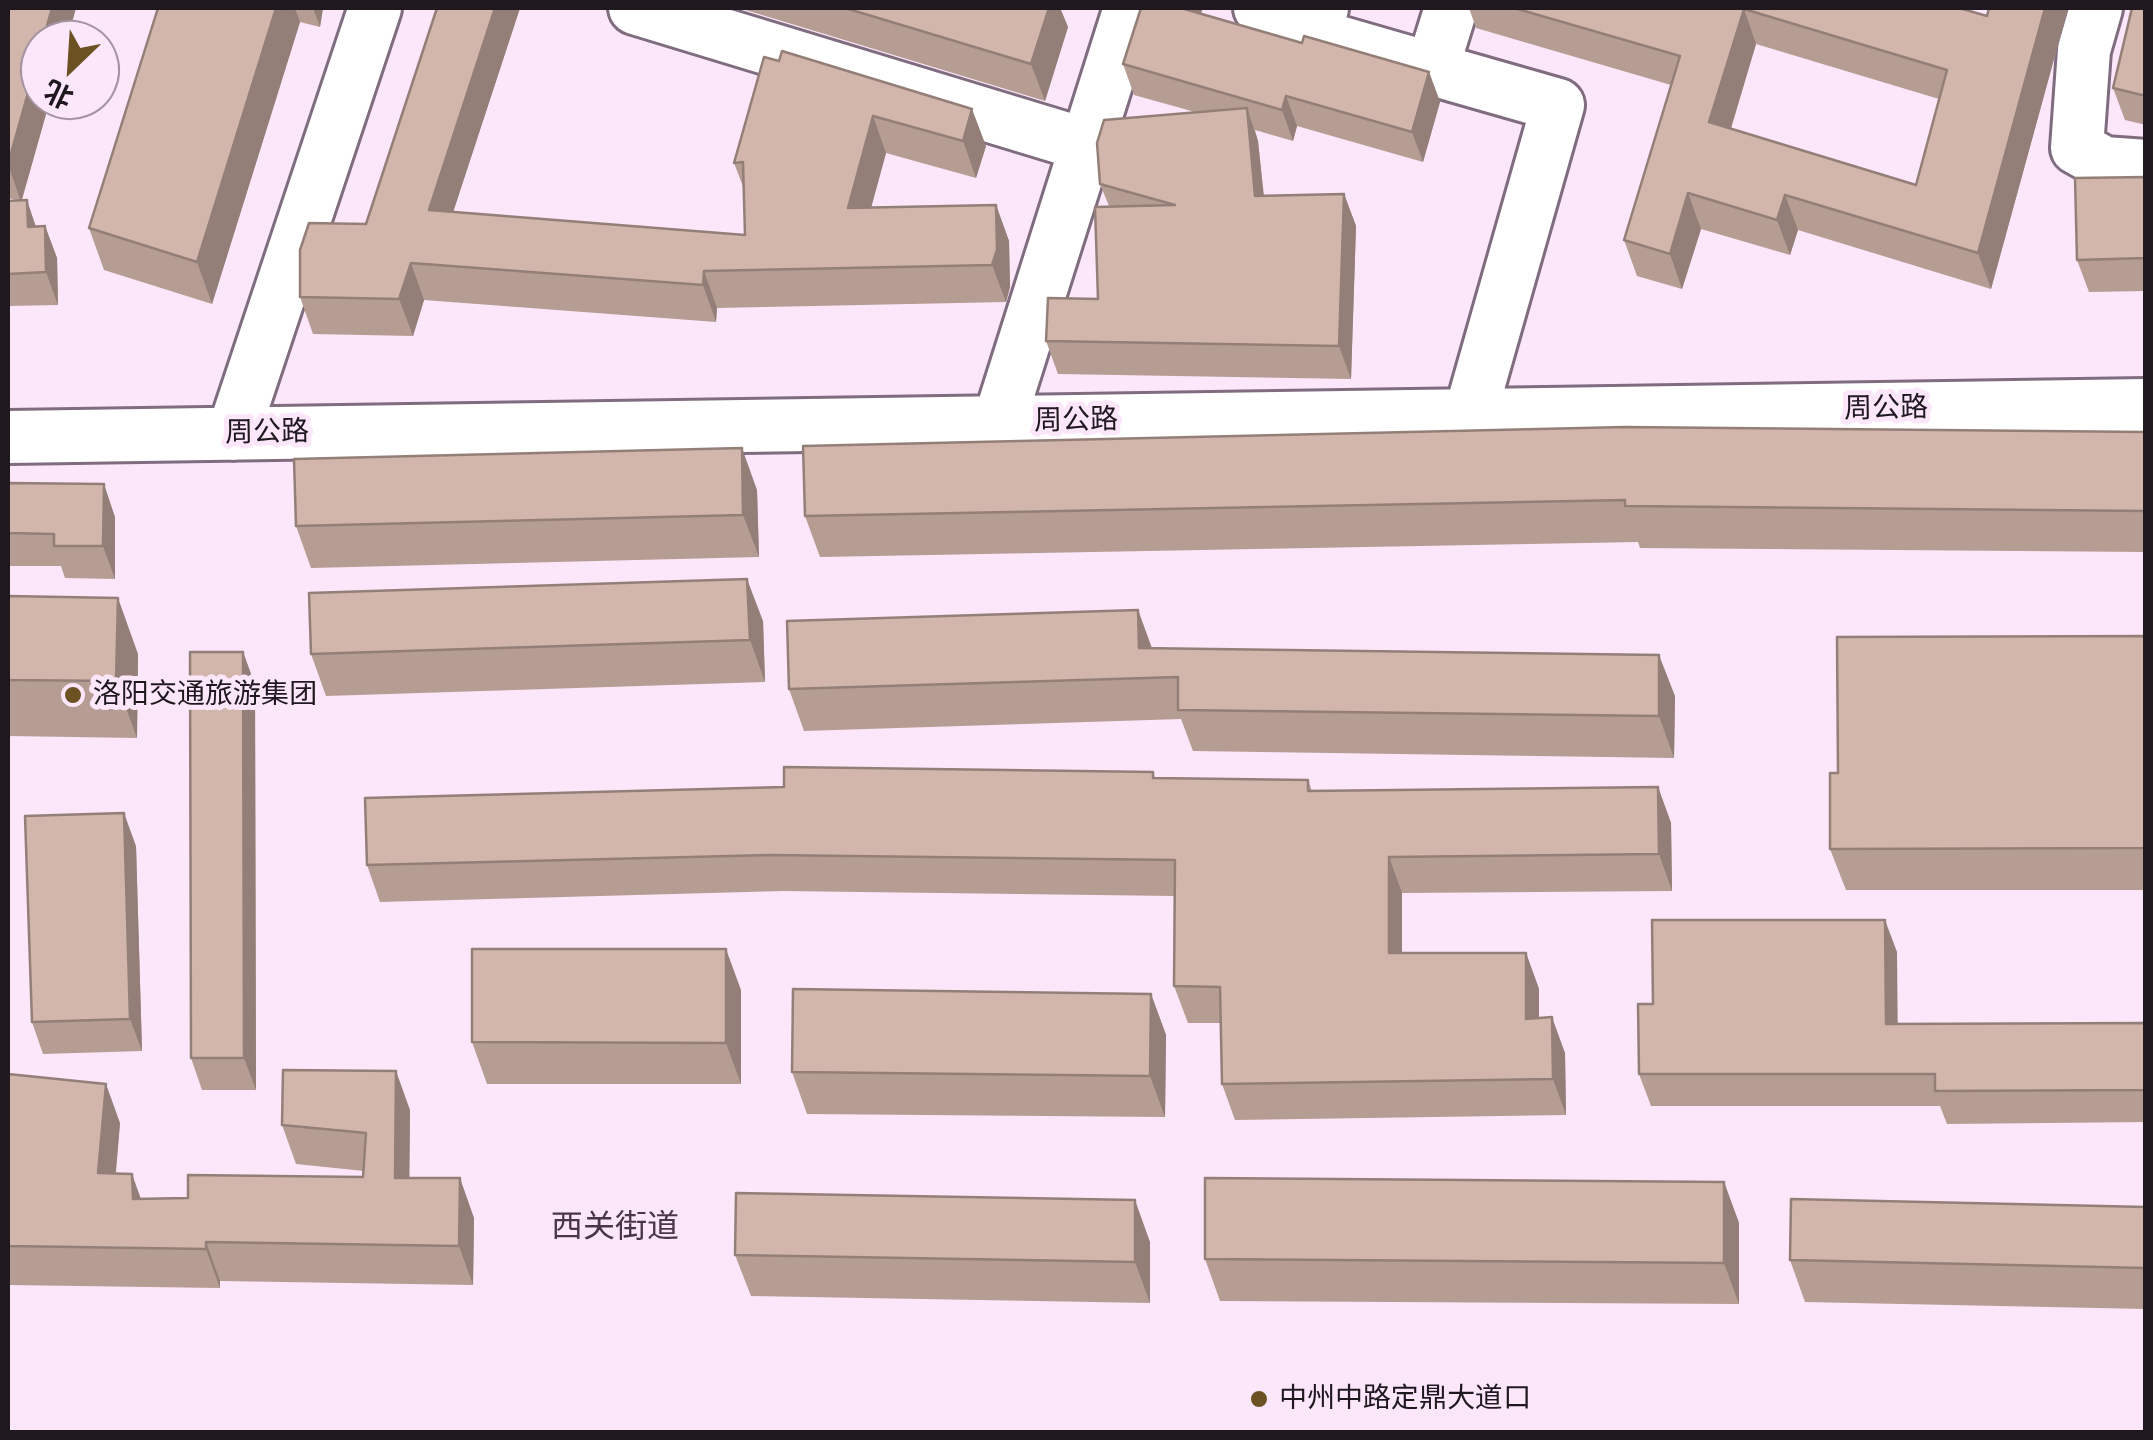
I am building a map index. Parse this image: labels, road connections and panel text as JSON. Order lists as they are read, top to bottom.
{
  "streets": {
    "street": ["周公路"]
  },
  "districts": ["西关街道"],
  "places": ["洛阳交通旅游集团", "中州中路定鼎大道口"],
  "north": "bottom left"
}
